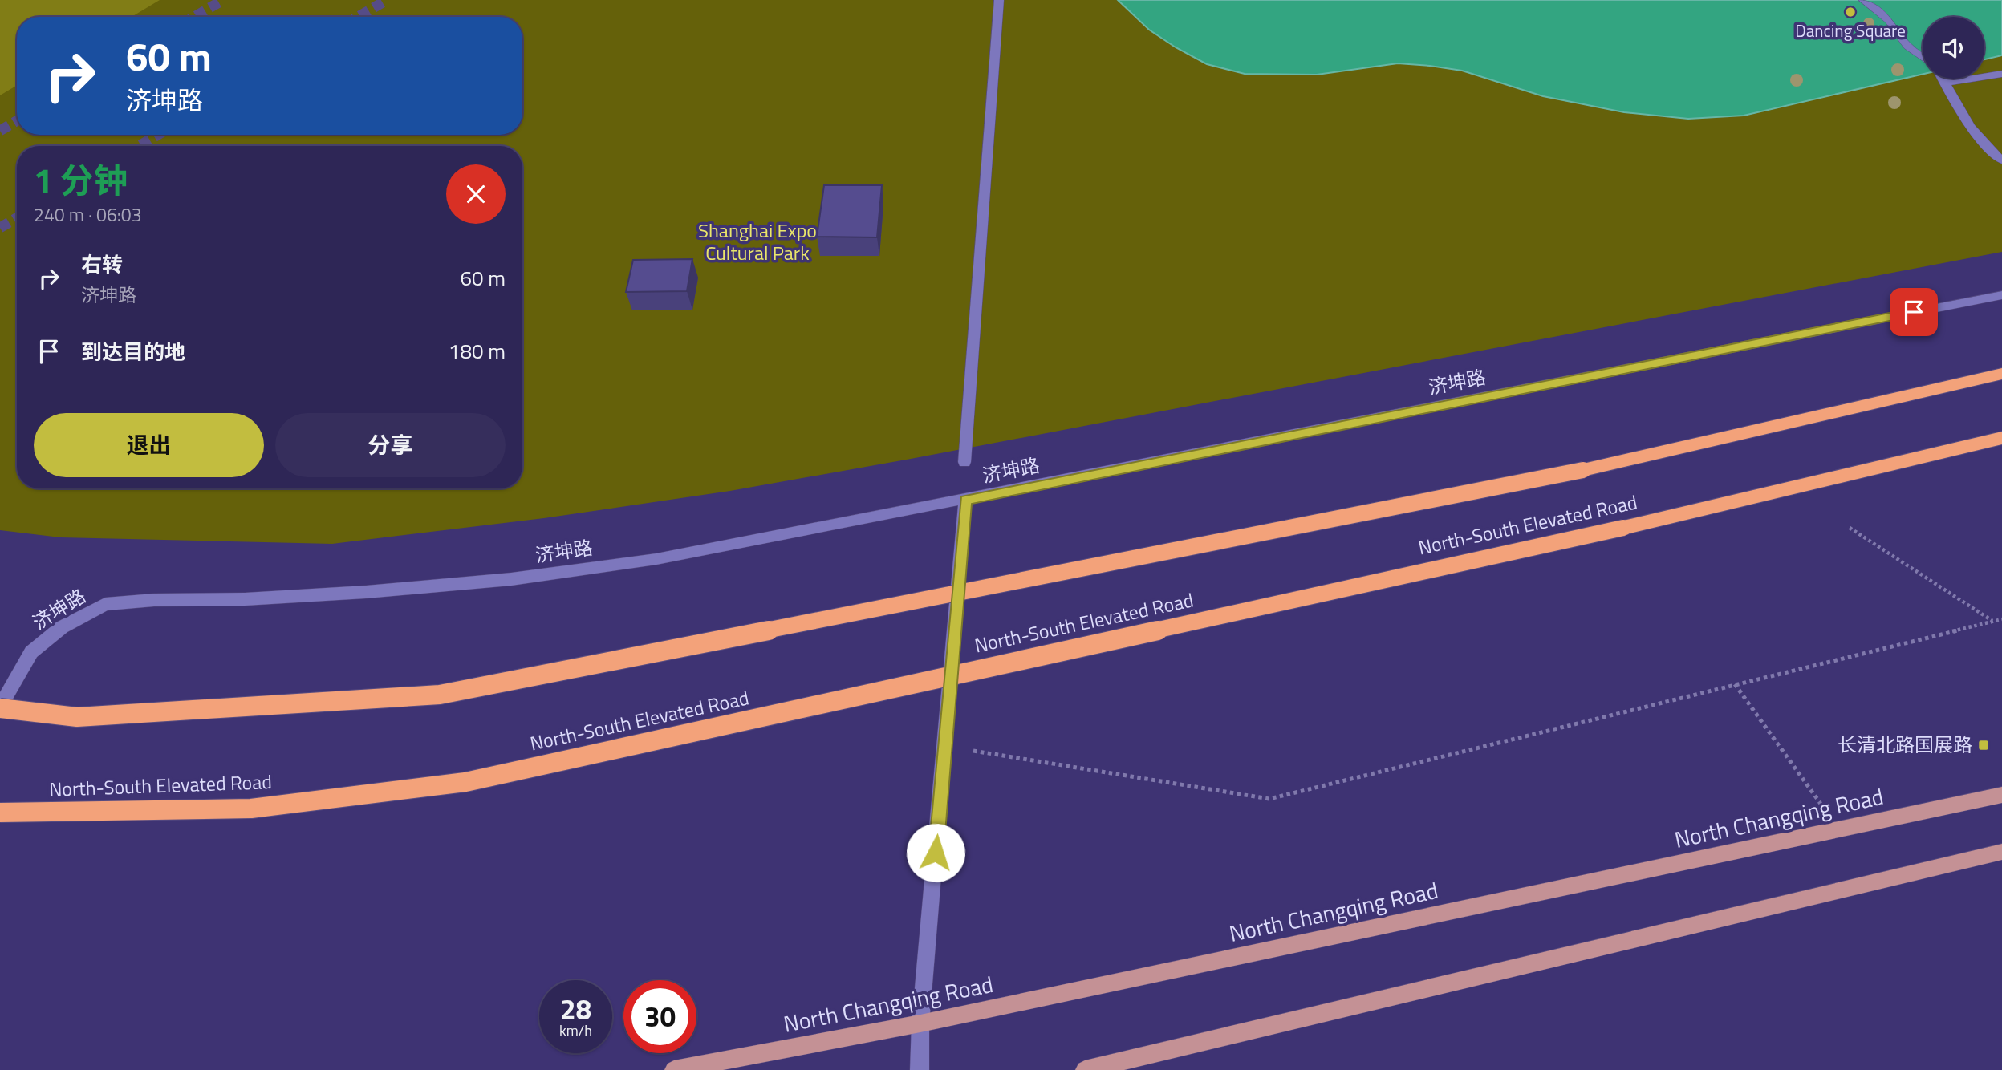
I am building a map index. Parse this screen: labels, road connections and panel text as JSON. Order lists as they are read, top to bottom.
{
  "streets": {
    "highway": ["North-South Elevated Road"],
    "main road": ["North Changqing Road"],
    "street": ["济坤路"]
  },
  "parks": ["Shanghai Expo Cultural Park"],
  "places": {
    "other": ["Dancing Square"],
    "transit": ["长清北路国展路"]
  },
  "page": {
    "turn": ["60 m", "济坤路"],
    "heading": ["1 分钟", "240 m · 06:03"],
    "list": [
      {
        "name": "右转",
        "note": "济坤路",
        "value": "60 m"
      },
      {
        "name": "到达目的地",
        "value": "180 m"
      }
    ],
    "buttons": ["退出", "分享"],
    "speed": "28 km/h",
    "limit": "30"
  }
}
